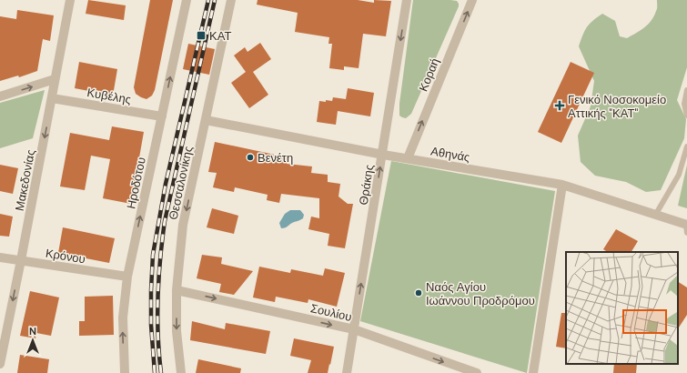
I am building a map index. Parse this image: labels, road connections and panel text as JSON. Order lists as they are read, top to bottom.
{
  "streets": {
    "street": [
      "Κοραή",
      "Κυβέλης",
      "Αθηνάς",
      "Μακεδονίας",
      "Ηροδότου",
      "Θεσσαλονίκης",
      "Θράκης",
      "Κρόνου",
      "Σουλίου"
    ]
  },
  "crossings": [
    ["Κοραή", "Αθηνάς"],
    ["Κυβέλης", "Μακεδονίας"],
    ["Κυβέλης", "Ηροδότου"],
    ["Αθηνάς", "Θεσσαλονίκης"],
    ["Αθηνάς", "Θράκης"],
    ["Μακεδονίας", "Κρόνου"],
    ["Ηροδότου", "Κρόνου"],
    ["Θεσσαλονίκης", "Σουλίου"],
    ["Θράκης", "Σουλίου"]
  ],
  "one_way": [
    "Κοραή",
    "Μακεδονίας",
    "Ηροδότου",
    "Θεσσαλονίκης",
    "Σουλίου"
  ],
  "places": {
    "transit": ["ΚΑΤ"],
    "health": ["Γενικό Νοσοκομείο Αττικής \"ΚΑΤ\""],
    "other": ["Βενέτη", "Ναός Αγίου Ιωάννου Προδρόμου"]
  },
  "north": "top"
}
